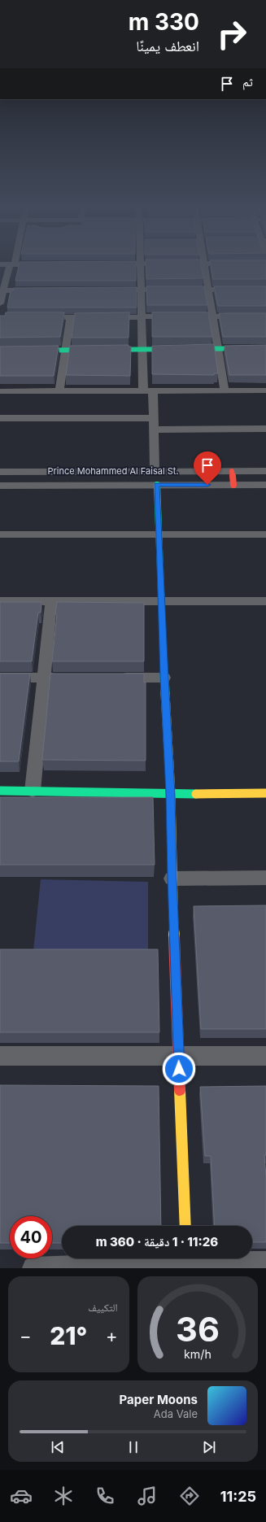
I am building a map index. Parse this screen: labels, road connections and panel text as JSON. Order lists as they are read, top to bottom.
{
  "streets": {
    "street": ["Prince Mohammed Al Faisal St."]
  },
  "page": {
    "turn": ["330 m", "انعطف يمينًا"],
    "then": "ثم",
    "limit": "40",
    "trip": "11:26 · 1 دقيقة · 360 m",
    "tile": "التكييف",
    "heat": ["−", "21°", "+"],
    "song": ["Paper Moons", "Ada Vale"],
    "tabs": "11:25",
    "gauge": ["36", "km/h"]
  }
}
